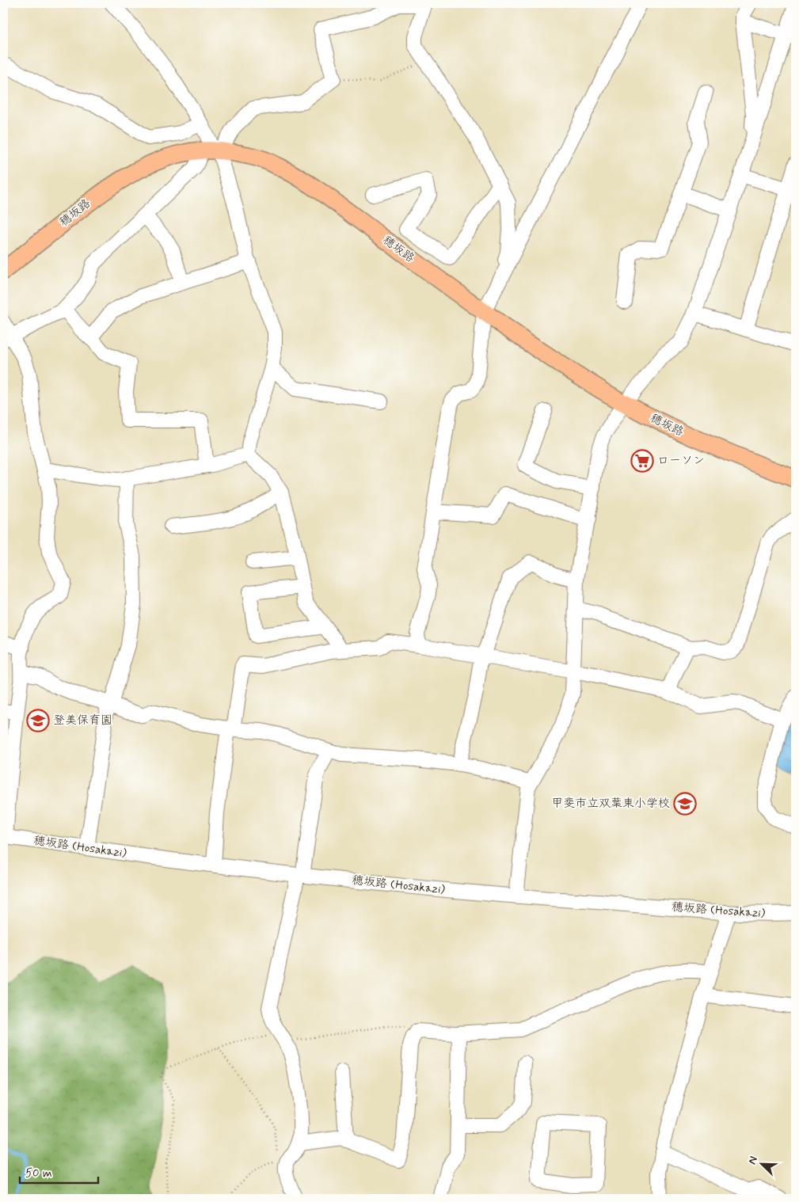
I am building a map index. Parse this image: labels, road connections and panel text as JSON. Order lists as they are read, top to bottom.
{
  "streets": {
    "main road": ["穂坂路"],
    "street": ["穂坂路 (Hosakazi)"]
  },
  "places": {
    "supermarket": ["ローソン"],
    "school or university": ["登美保育園", "甲斐市立双葉東小学校"]
  },
  "scale_bar": "50 m",
  "north": "top left"
}
